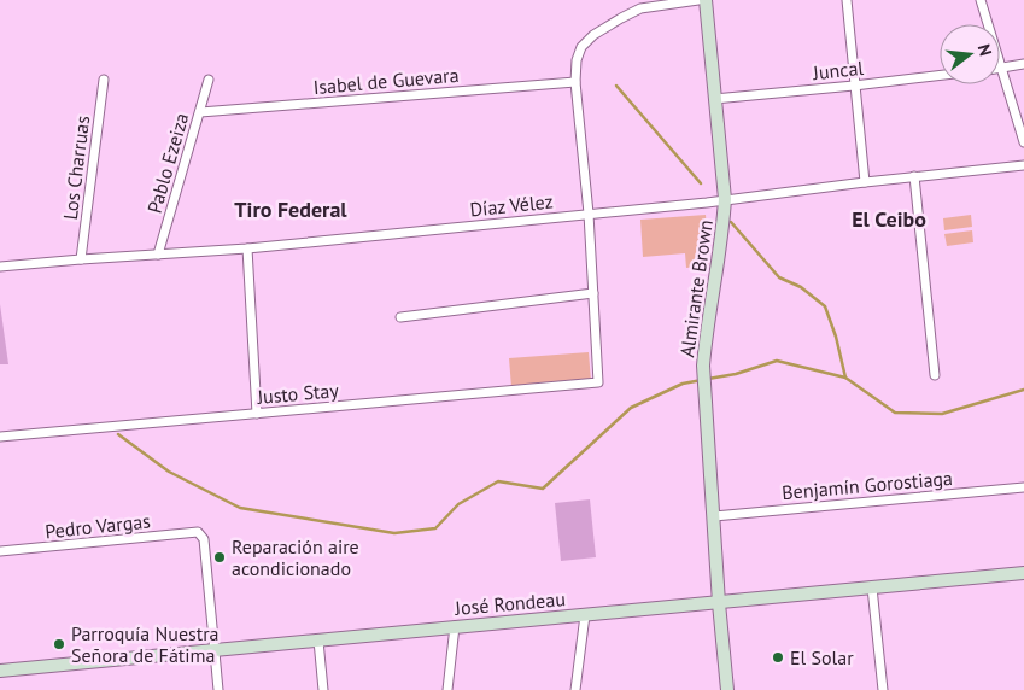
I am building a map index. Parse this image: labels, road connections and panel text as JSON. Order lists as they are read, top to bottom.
{
  "streets": {
    "street": [
      "Juncal",
      "Isabel de Guevara",
      "Pablo Ezeiza",
      "Los Charruas",
      "Díaz Vélez",
      "Almirante Brown",
      "Justo Stay",
      "Benjamín Gorostiaga",
      "Pedro Vargas",
      "José Rondeau"
    ]
  },
  "crossings": [
    ["Juncal", "Almirante Brown"],
    ["Isabel de Guevara", "Pablo Ezeiza"],
    ["Pablo Ezeiza", "Díaz Vélez"],
    ["Los Charruas", "Díaz Vélez"],
    ["Díaz Vélez", "Almirante Brown"],
    ["Almirante Brown", "Benjamín Gorostiaga"],
    ["Almirante Brown", "José Rondeau"],
    ["Pedro Vargas", "José Rondeau"]
  ],
  "districts": ["Tiro Federal", "El Ceibo"],
  "places": ["Reparación aire acondicionado", "Parroquía Nuestra Señora de Fátima", "El Solar"],
  "north": "right"
}
